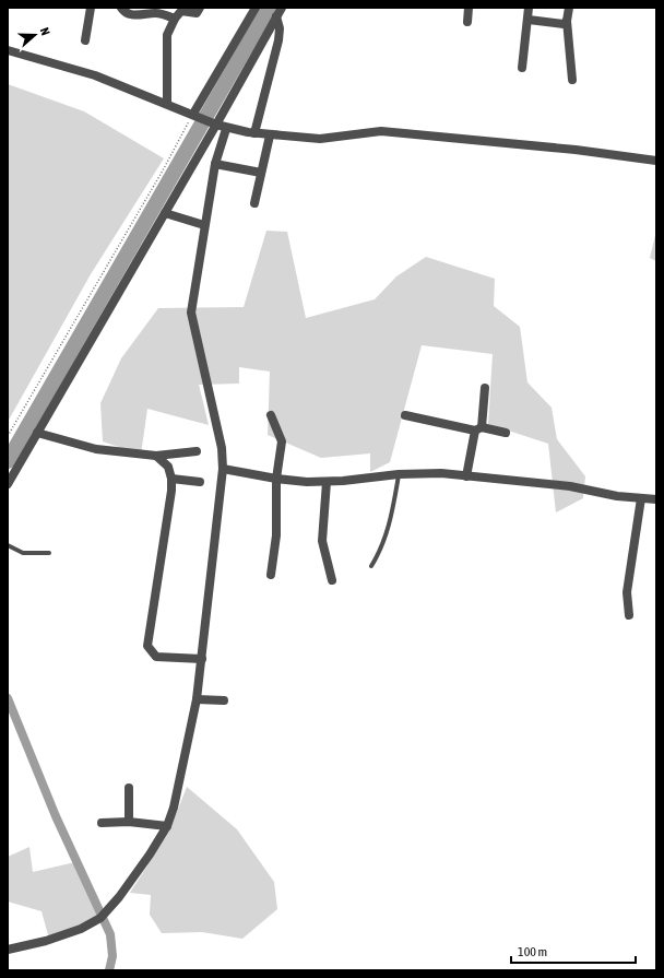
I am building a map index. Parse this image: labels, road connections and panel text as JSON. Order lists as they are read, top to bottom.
{
  "scale_bar": "100 m",
  "north": "right"
}
